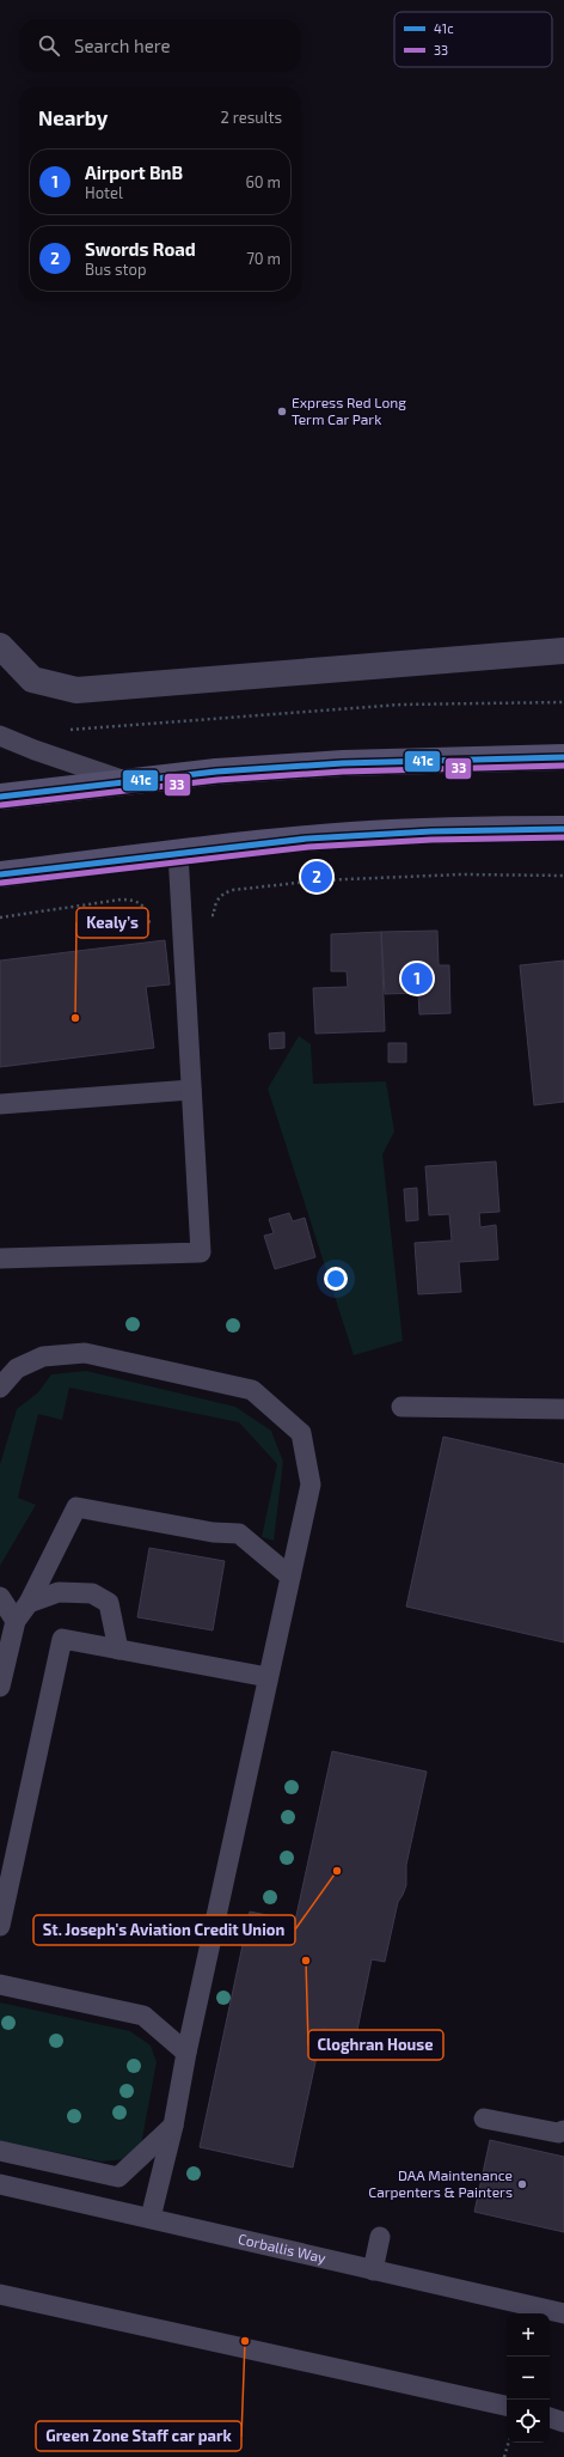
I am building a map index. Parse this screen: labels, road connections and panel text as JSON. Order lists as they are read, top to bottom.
{
  "streets": {
    "lane": ["Corballis Way"]
  },
  "places": [
    "Express Red Long Term Car Park",
    "Kealy’s",
    "St. Joseph's Aviation Credit Union",
    "Cloghran House",
    "DAA Maintenance Carpenters & Painters",
    "Green Zone Staff car park"
  ],
  "lines": ["transit line 41c", "transit line 33"],
  "legend": ["41c", "33"],
  "page": {
    "search": "Search here",
    "heading": ["Nearby", "2 results"],
    "list": [
      {
        "mark": "1",
        "name": "Airport BnB",
        "note": "Hotel",
        "value": "60 m"
      },
      {
        "mark": "2",
        "name": "Swords Road",
        "note": "Bus stop",
        "value": "70 m"
      }
    ],
    "pins": ["2", "1"],
    "map_buttons": ["+", "−"]
  }
}
